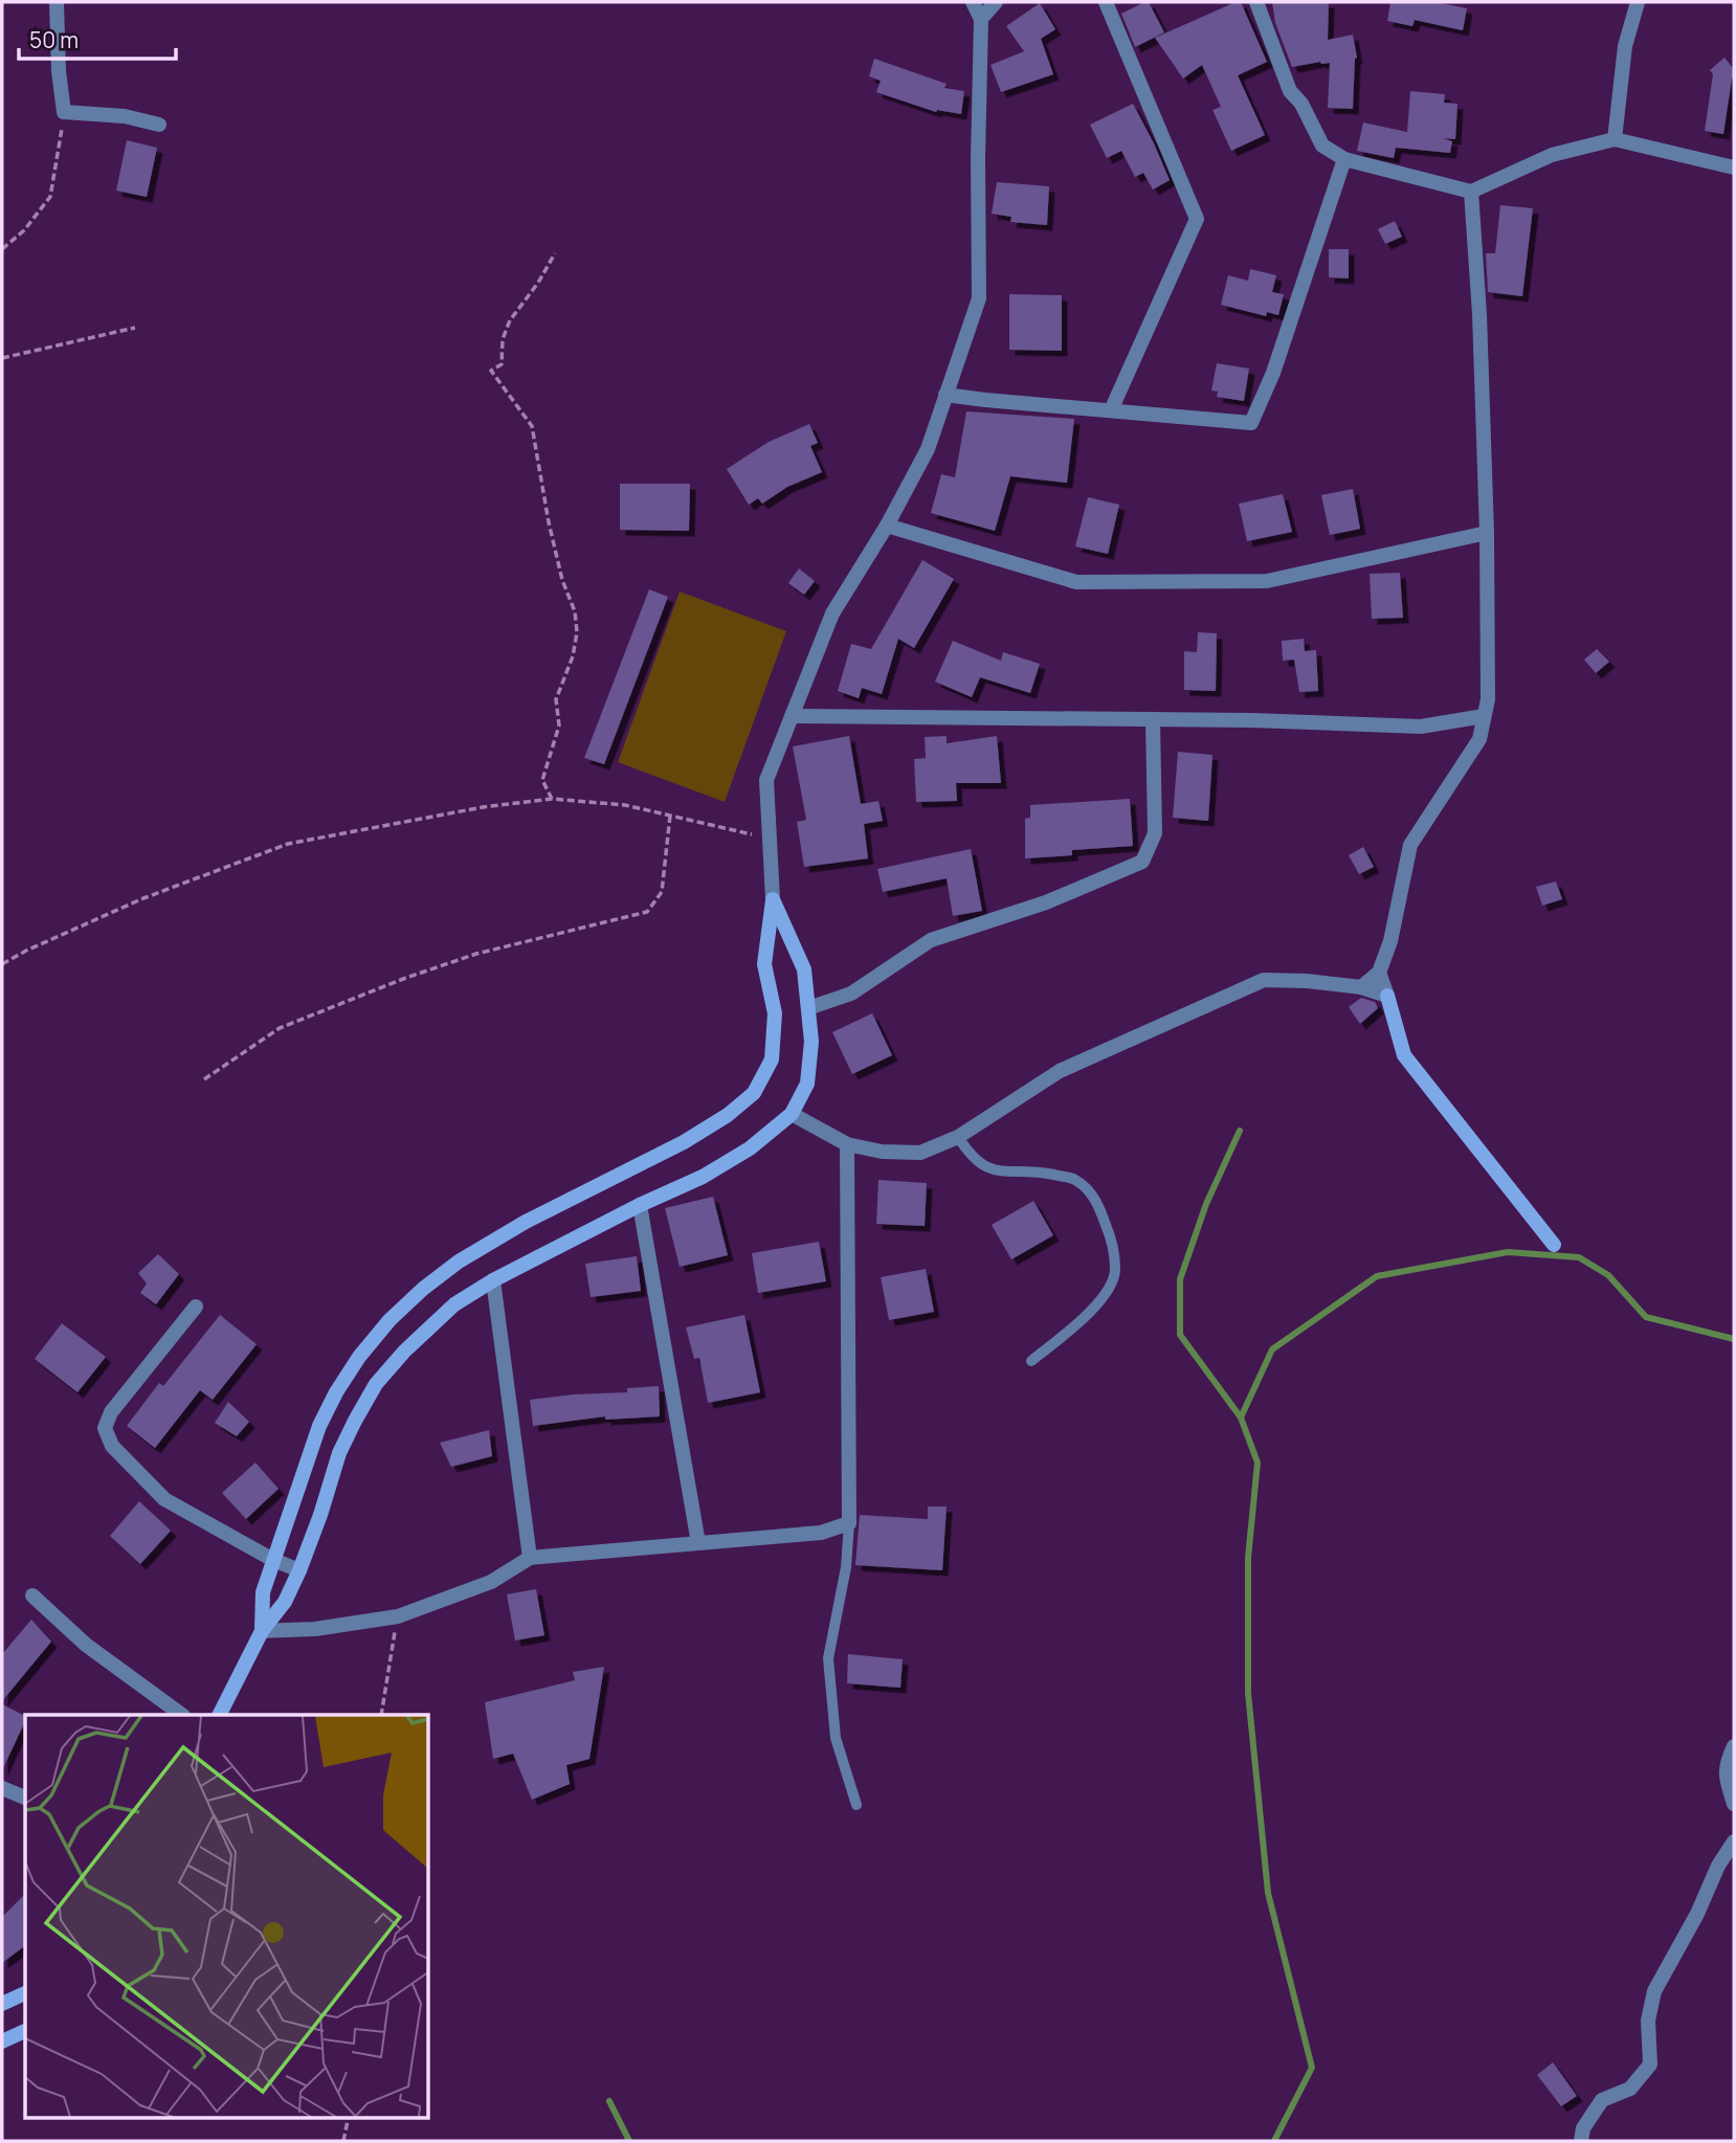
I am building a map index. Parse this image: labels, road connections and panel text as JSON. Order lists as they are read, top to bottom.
{
  "scale_bar": "50 m"
}
